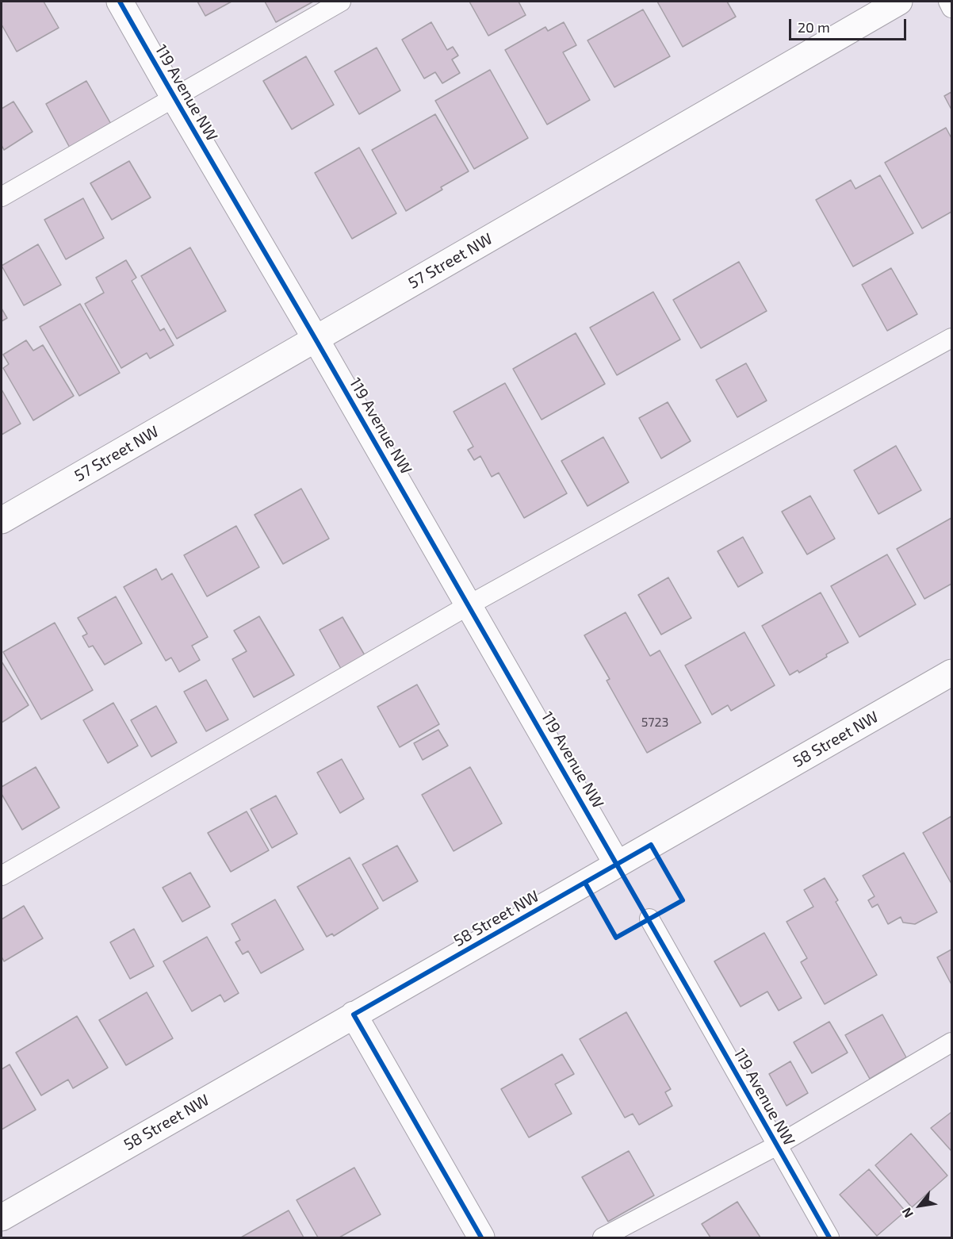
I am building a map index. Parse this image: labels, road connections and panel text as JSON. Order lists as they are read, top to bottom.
{
  "streets": {
    "street": ["119 Avenue NW", "57 Street NW", "58 Street NW"]
  },
  "crossings": [
    ["119 Avenue NW", "57 Street NW"],
    ["119 Avenue NW", "58 Street NW"]
  ],
  "house_numbers": ["5723"],
  "scale_bar": "20 m",
  "north": "bottom left"
}
